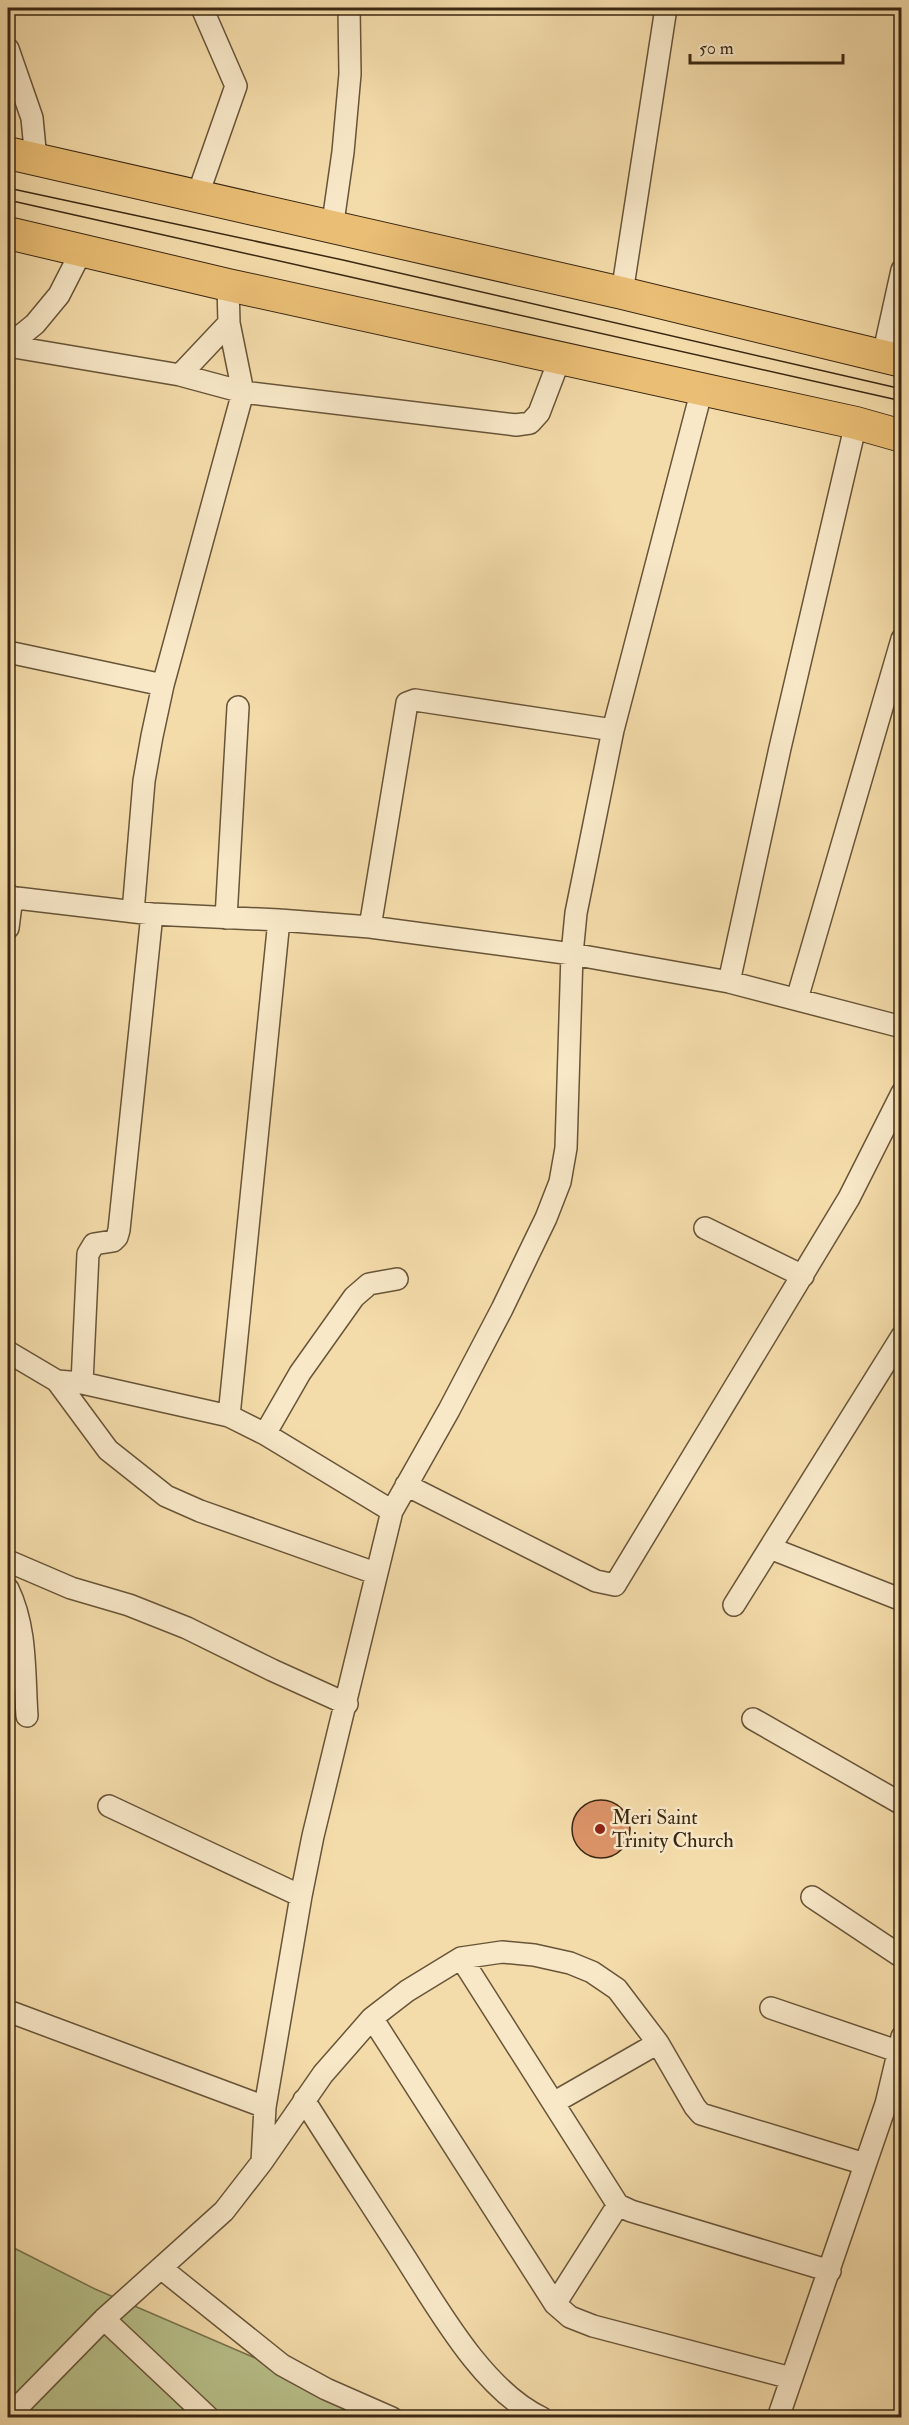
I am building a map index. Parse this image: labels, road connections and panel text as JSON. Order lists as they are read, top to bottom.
{
  "places": ["Meri Saint Trinity Church"],
  "scale_bar": "50 m"
}
